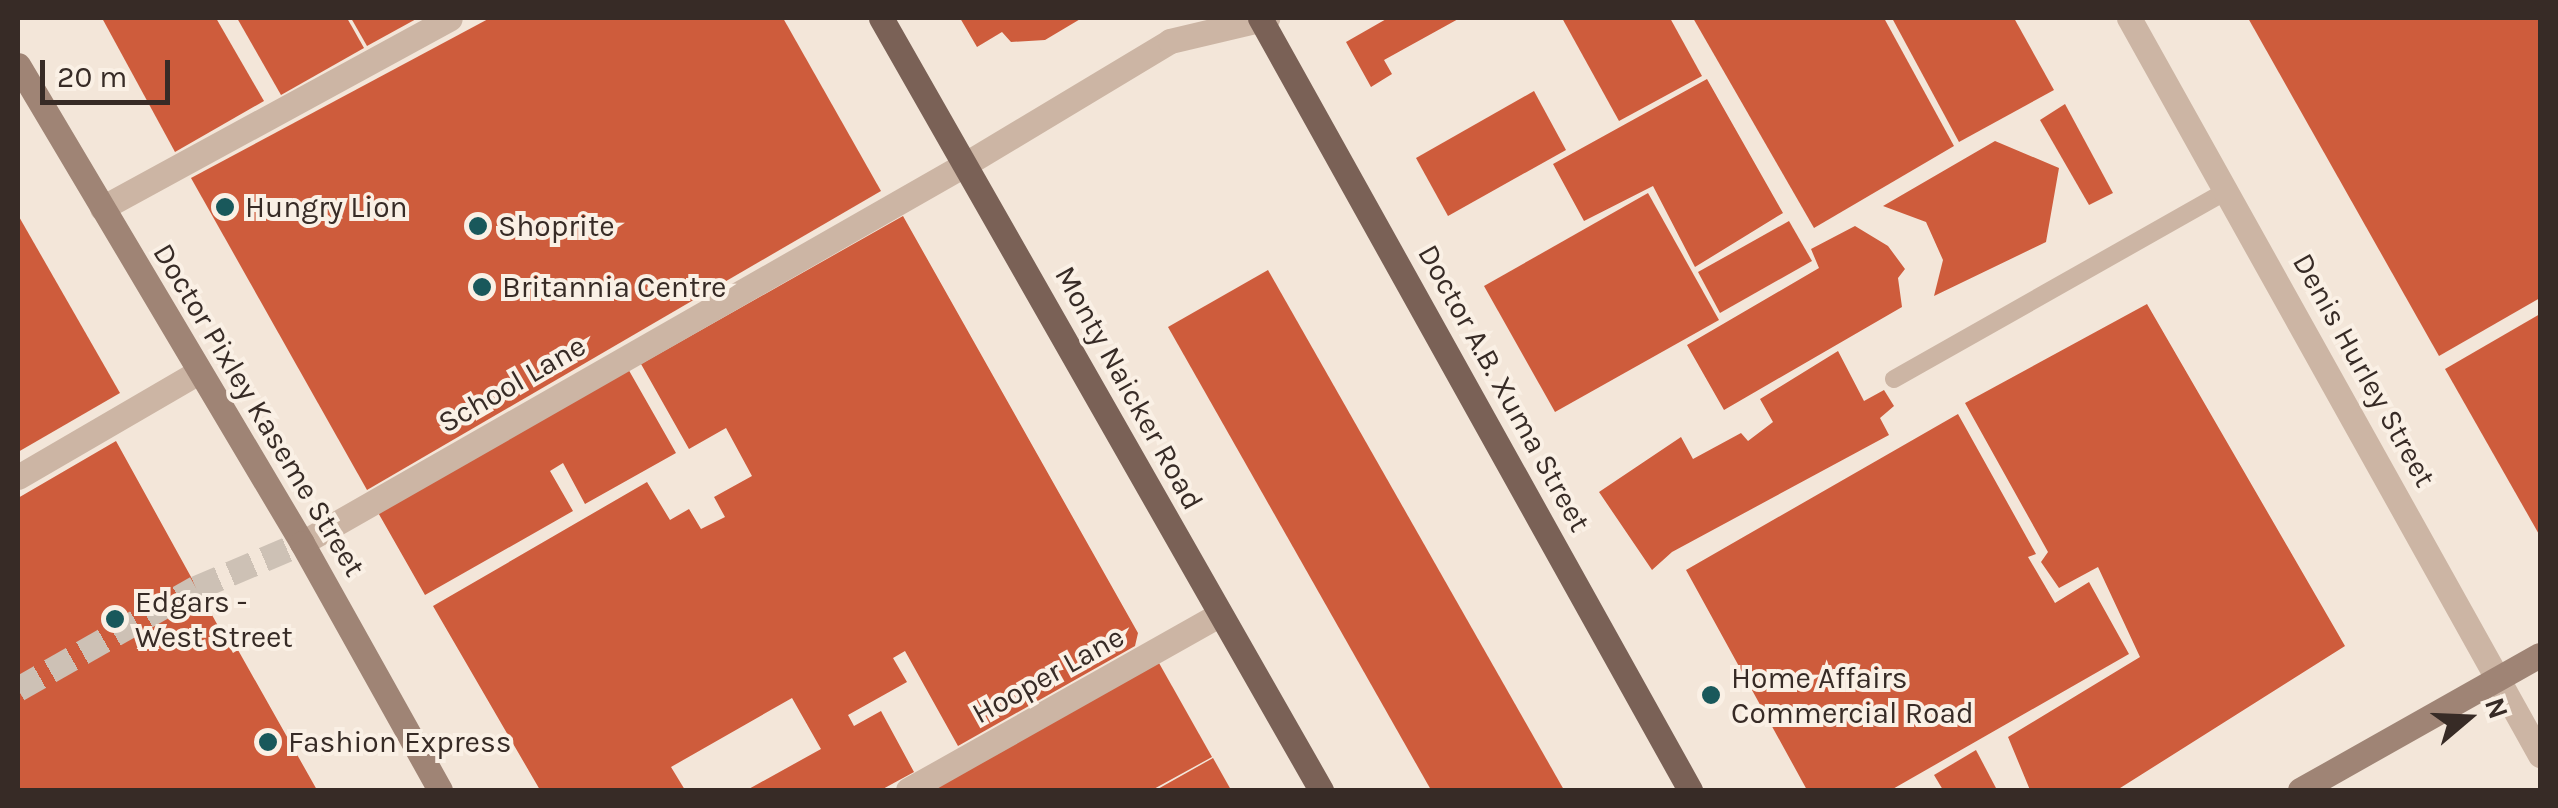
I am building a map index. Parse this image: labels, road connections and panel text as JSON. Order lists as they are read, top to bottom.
{
  "streets": {
    "main road": ["Monty Naicker Road", "Doctor A.B. Xuma Street", "Doctor Pixley Kaseme Street"],
    "street": ["Denis Hurley Street", "School Lane", "Hooper Lane"]
  },
  "crossings": [
    ["School Lane", "Monty Naicker Road"],
    ["School Lane", "Doctor A.B. Xuma Street"],
    ["School Lane", "Doctor Pixley Kaseme Street"],
    ["Monty Naicker Road", "Hooper Lane"]
  ],
  "places": [
    "Hungry Lion",
    "Shoprite",
    "Britannia Centre",
    "Edgars - West Street",
    "Home Affairs Commercial Road",
    "Fashion Express"
  ],
  "scale_bar": "20 m",
  "north": "right"
}
